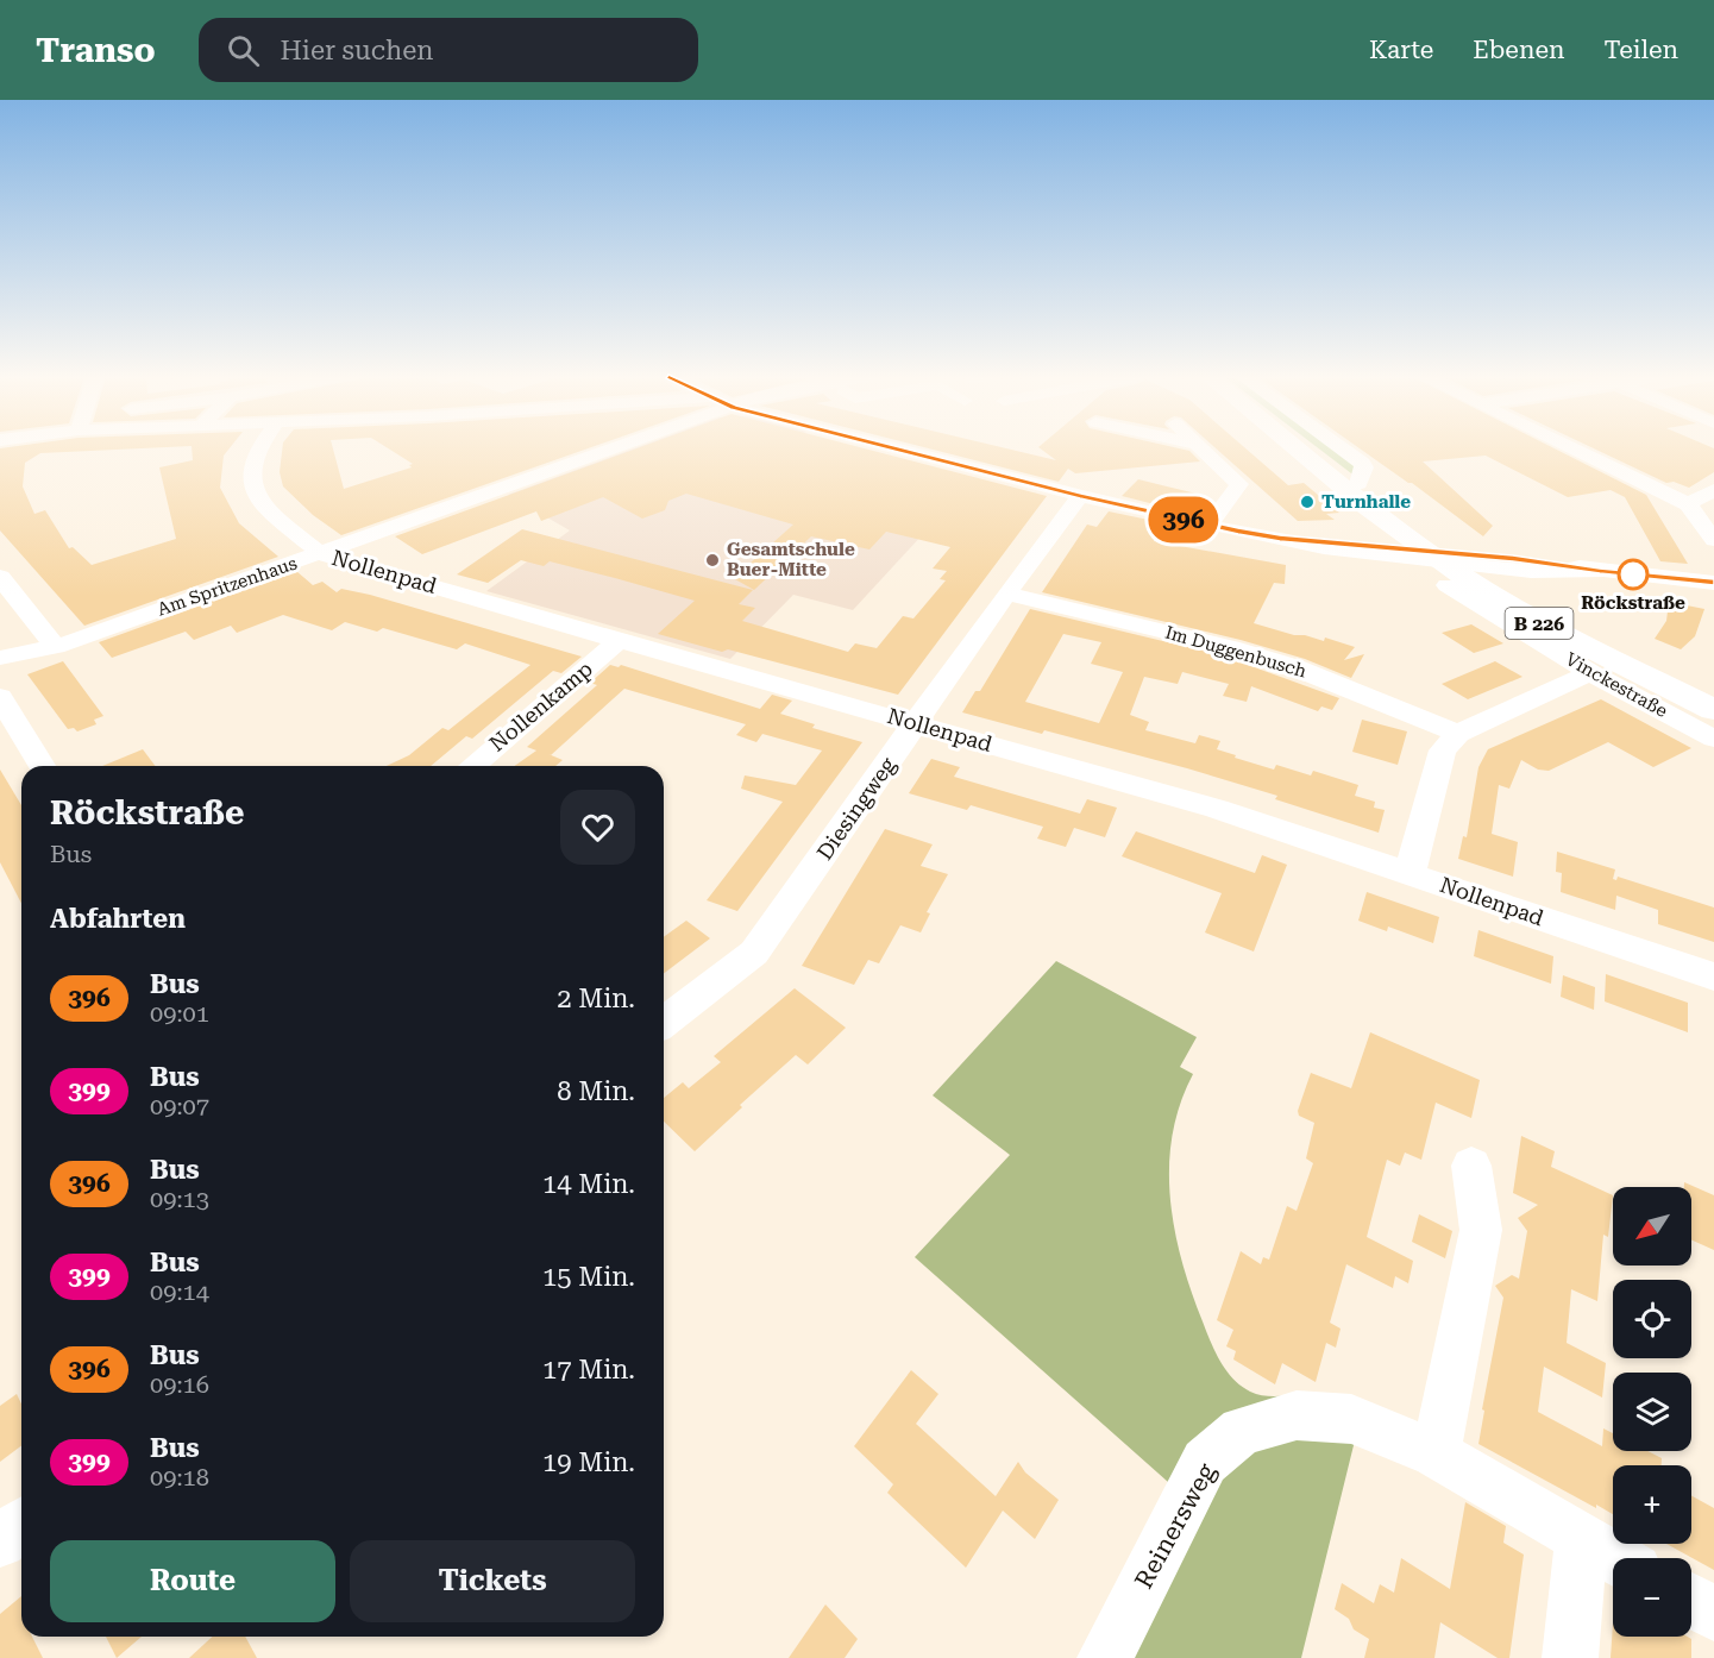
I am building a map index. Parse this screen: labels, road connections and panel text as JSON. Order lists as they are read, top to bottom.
{
  "streets": {
    "main road": ["B 226", "Vinckestraße"],
    "street": [
      "Nollenpad",
      "Am Spritzenhaus",
      "Im Duggenbusch",
      "Nollenkamp",
      "Diesingweg",
      "Reinersweg"
    ]
  },
  "crossings": [
    ["Nollenpad", "Am Spritzenhaus"],
    ["Nollenpad", "Nollenkamp"],
    ["Nollenpad", "Diesingweg"],
    ["Im Duggenbusch", "Diesingweg"]
  ],
  "places": ["Turnhalle", "Gesamtschule Buer-Mitte", "Röckstraße"],
  "lines": ["bus line 396"],
  "north": "bottom left",
  "page": {
    "header": "Transo",
    "search": "Hier suchen",
    "nav": ["Karte", "Ebenen", "Teilen"],
    "on_map": "396",
    "heading": [
      ["Röckstraße", "Bus"],
      "Abfahrten"
    ],
    "list": [
      {
        "mark": "396",
        "name": "Bus",
        "note": "09:01",
        "value": "2 Min."
      },
      {
        "mark": "399",
        "name": "Bus",
        "note": "09:07",
        "value": "8 Min."
      },
      {
        "mark": "396",
        "name": "Bus",
        "note": "09:13",
        "value": "14 Min."
      },
      {
        "mark": "399",
        "name": "Bus",
        "note": "09:14",
        "value": "15 Min."
      },
      {
        "mark": "396",
        "name": "Bus",
        "note": "09:16",
        "value": "17 Min."
      },
      {
        "mark": "399",
        "name": "Bus",
        "note": "09:18",
        "value": "19 Min."
      }
    ],
    "map_buttons": ["+", "−"],
    "buttons": ["Route", "Tickets"]
  }
}
